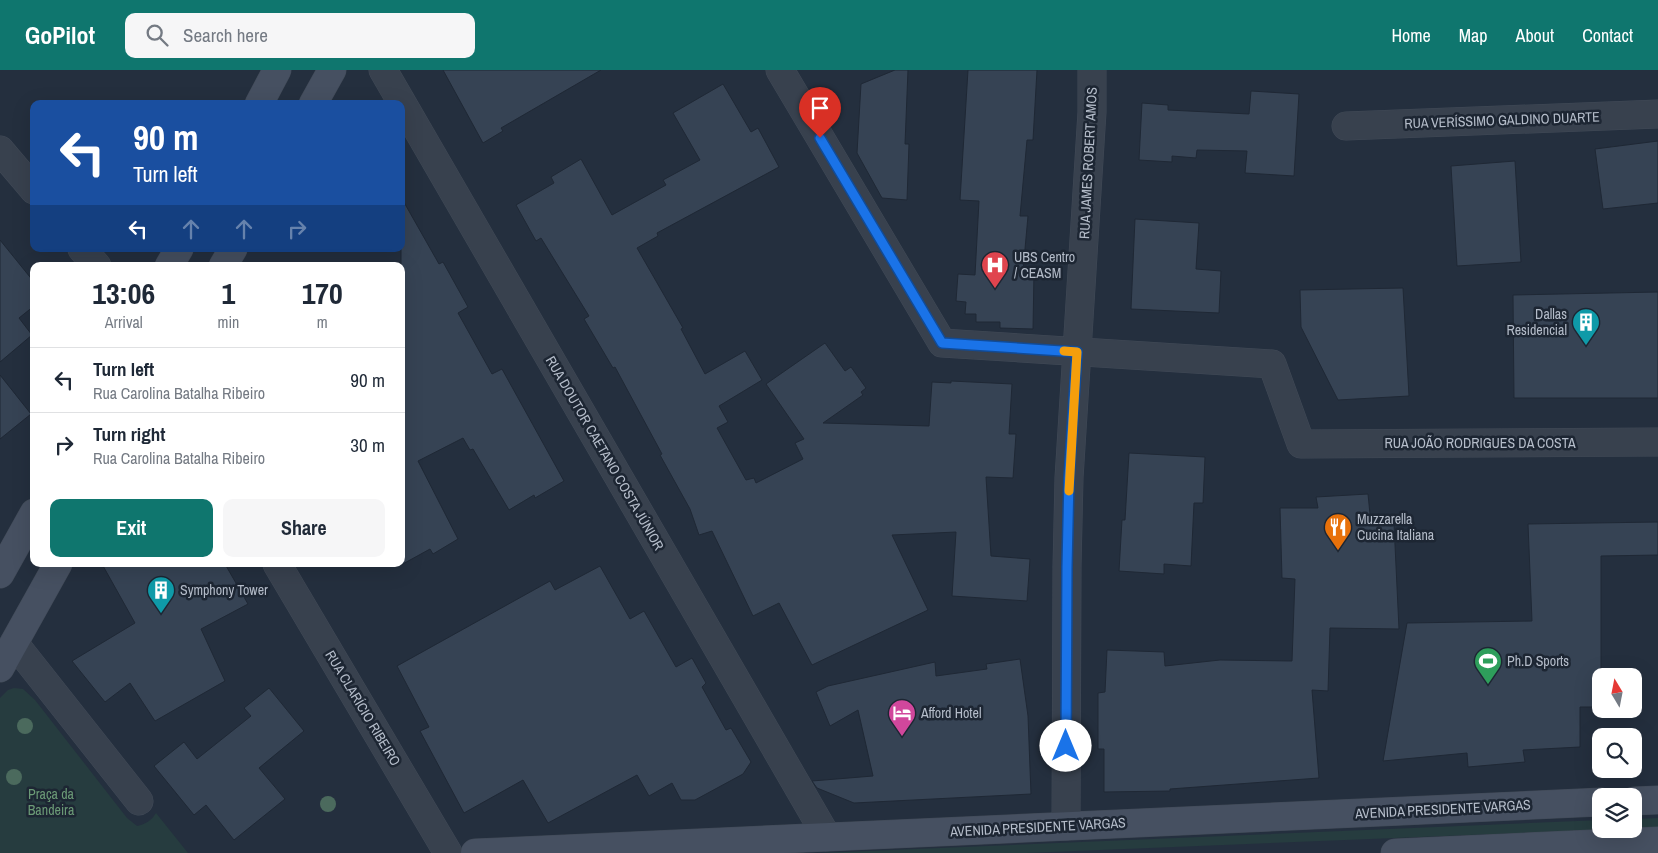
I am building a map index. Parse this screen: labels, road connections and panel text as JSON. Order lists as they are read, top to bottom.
{
  "streets": {
    "main road": ["AVENIDA PRESIDENTE VARGAS"],
    "street": [
      "RUA VERÍSSIMO GALDINO DUARTE",
      "RUA JAMES ROBERT AMOS",
      "RUA JOÃO RODRIGUES DA COSTA",
      "RUA DOUTOR CAETANO COSTA JÚNIOR",
      "RUA CLARÍCIO RIBEIRO"
    ]
  },
  "crossings": [
    ["RUA JAMES ROBERT AMOS", "RUA JOÃO RODRIGUES DA COSTA"],
    ["RUA JAMES ROBERT AMOS", "AVENIDA PRESIDENTE VARGAS"],
    ["RUA DOUTOR CAETANO COSTA JÚNIOR", "AVENIDA PRESIDENTE VARGAS"]
  ],
  "parks": ["Praça da Bandeira"],
  "places": {
    "hospital": ["UBS Centro / CEASM"],
    "building": ["Dallas Residencial", "Symphony Tower"],
    "restaurant": ["Muzzarella Cucina Italiana"],
    "sports": ["Ph.D Sports"],
    "hotel": ["Afford Hotel"]
  },
  "north": "top",
  "page": {
    "header": "GoPilot",
    "search": "Search here",
    "nav": [
      "Home",
      "Map",
      "About",
      "Contact"
    ],
    "turn": ["90 m", "Turn left"],
    "eta": [
      "13:06",
      "Arrival",
      "1",
      "min",
      "170",
      "m"
    ],
    "list": [
      {
        "name": "Turn left",
        "note": "Rua Carolina Batalha Ribeiro",
        "value": "90 m"
      },
      {
        "name": "Turn right",
        "note": "Rua Carolina Batalha Ribeiro",
        "value": "30 m"
      }
    ],
    "buttons": ["Exit", "Share"]
  }
}
